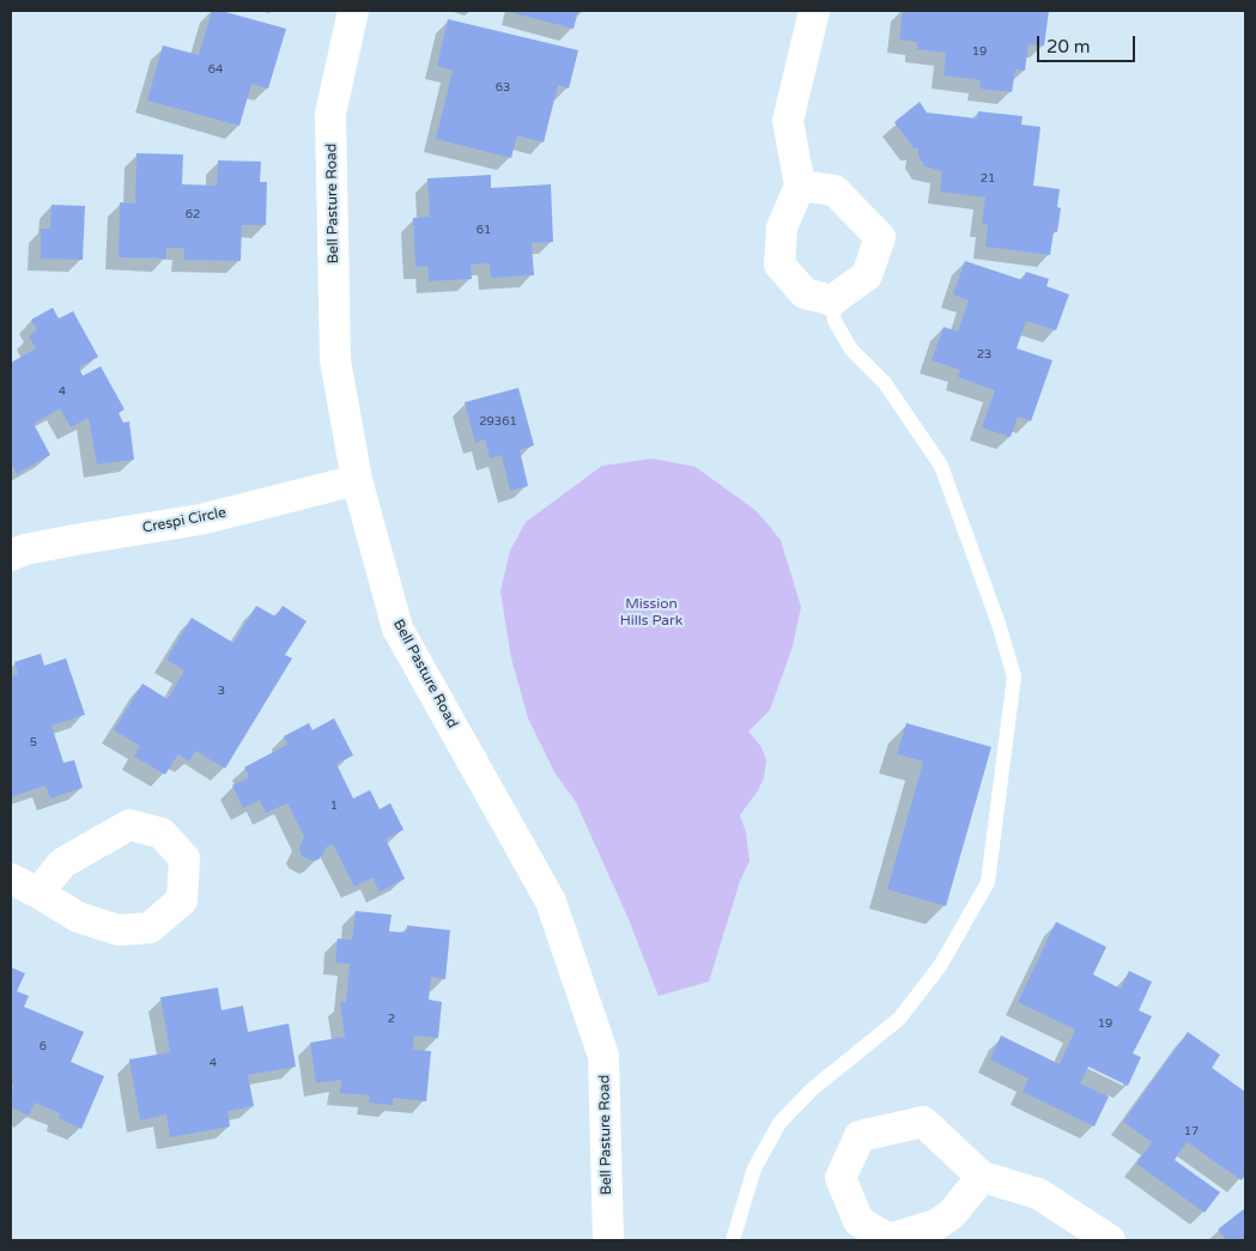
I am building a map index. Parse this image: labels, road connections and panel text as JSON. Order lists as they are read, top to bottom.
{
  "streets": {
    "street": ["Bell Pasture Road", "Crespi Circle"]
  },
  "crossings": [
    ["Bell Pasture Road", "Crespi Circle"]
  ],
  "parks": ["Mission Hills Park"],
  "house_numbers": [
    "19",
    "64",
    "63",
    "21",
    "62",
    "61",
    "23",
    "4",
    "29361",
    "3",
    "5",
    "1",
    "2",
    "19",
    "6",
    "4",
    "17"
  ],
  "scale_bar": "20 m"
}
